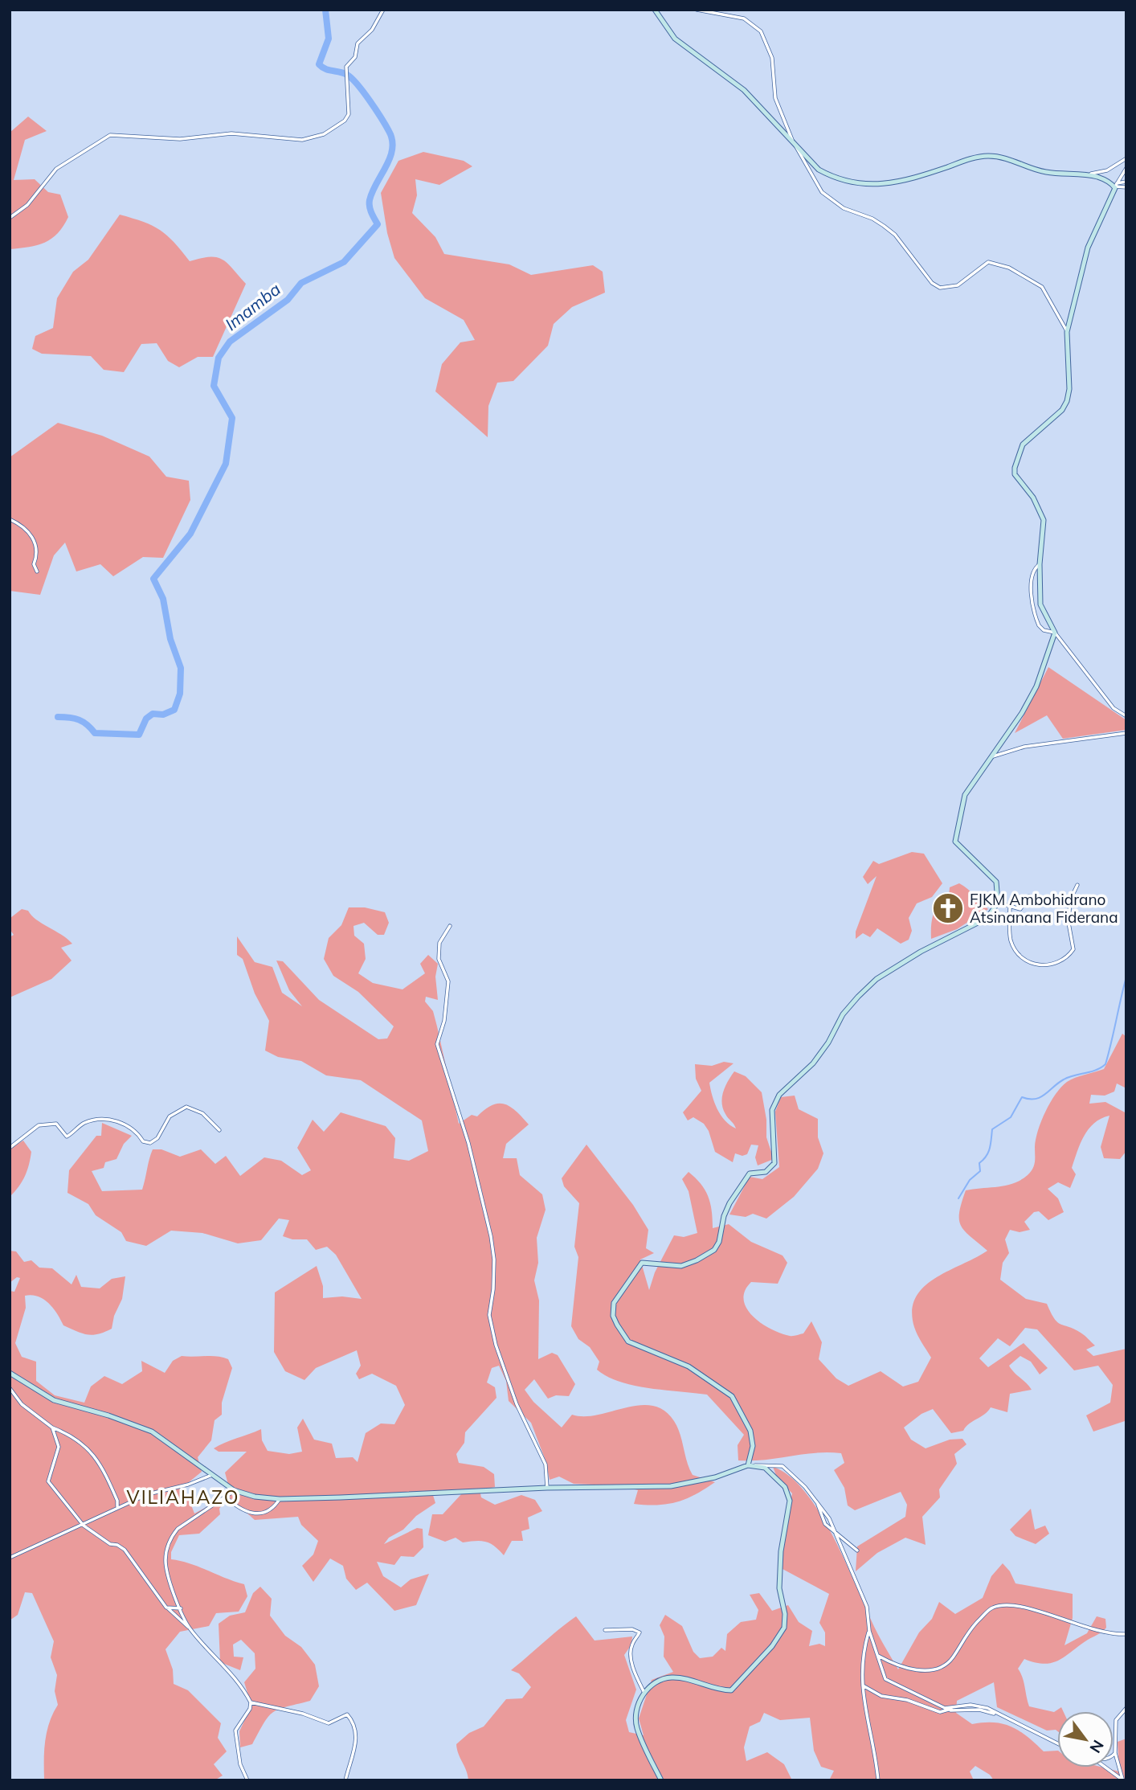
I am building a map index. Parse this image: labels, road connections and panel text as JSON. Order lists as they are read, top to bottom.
{
  "districts": ["VILIAHAZO"],
  "water": ["Imamba"],
  "places": {
    "church": ["FJKM Ambohidrano Atsinanana Fiderana"]
  },
  "north": "bottom right"
}
